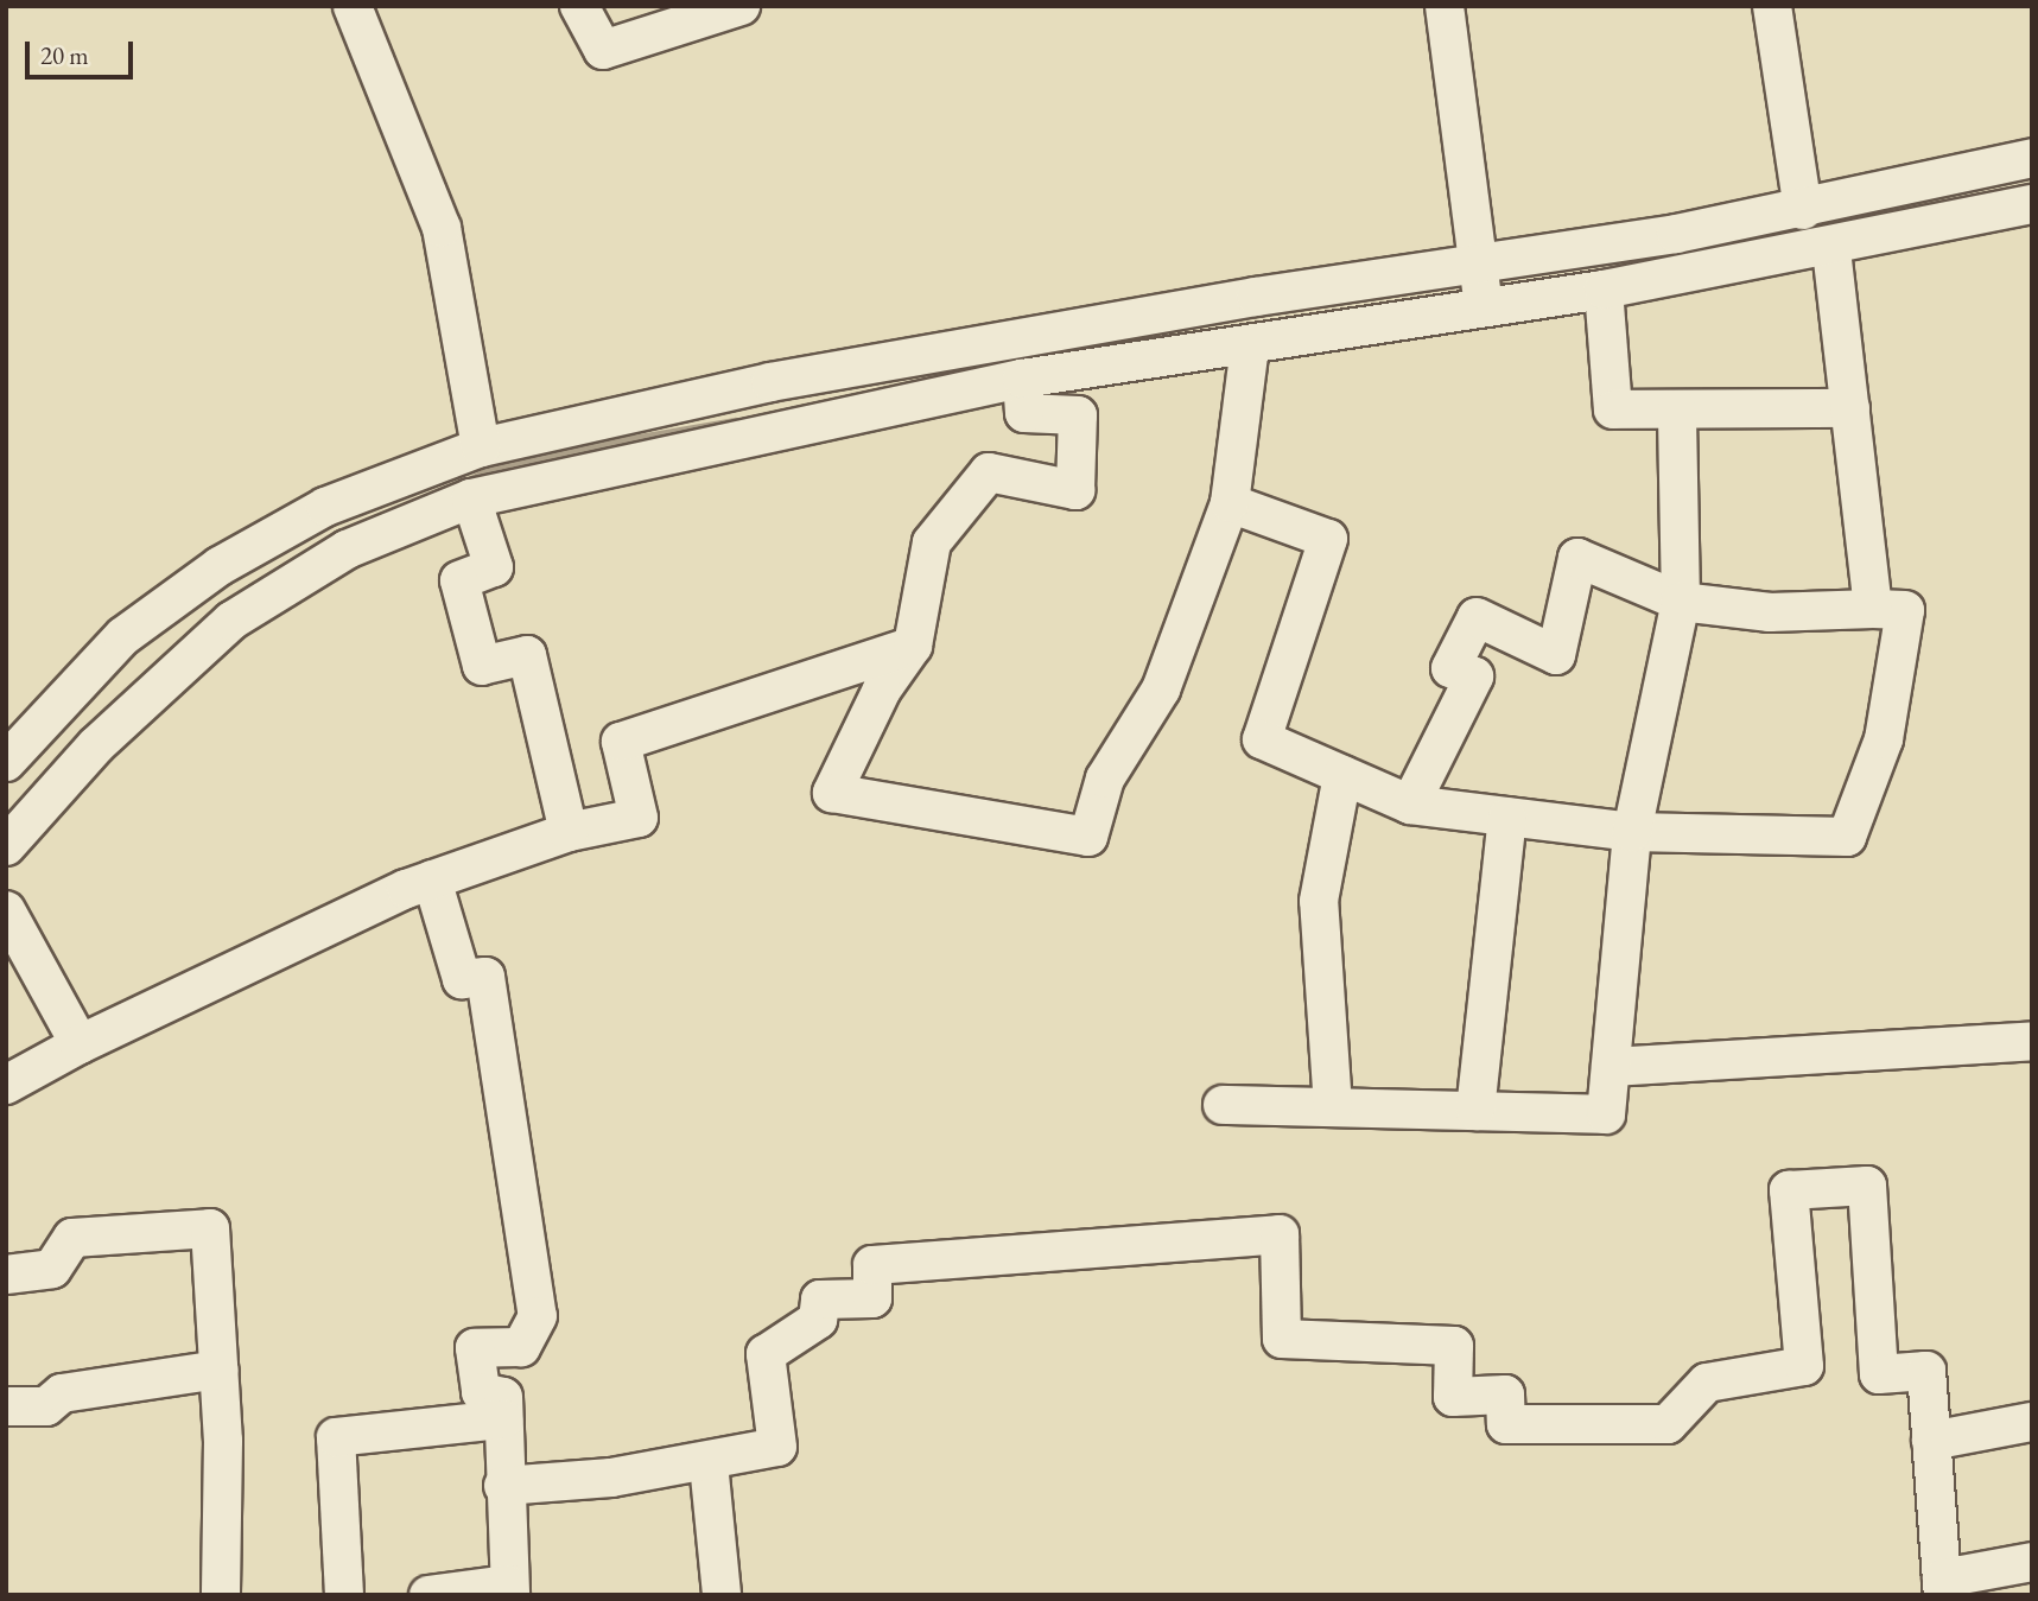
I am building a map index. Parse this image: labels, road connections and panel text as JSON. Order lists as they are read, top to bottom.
{
  "scale_bar": "20 m"
}
